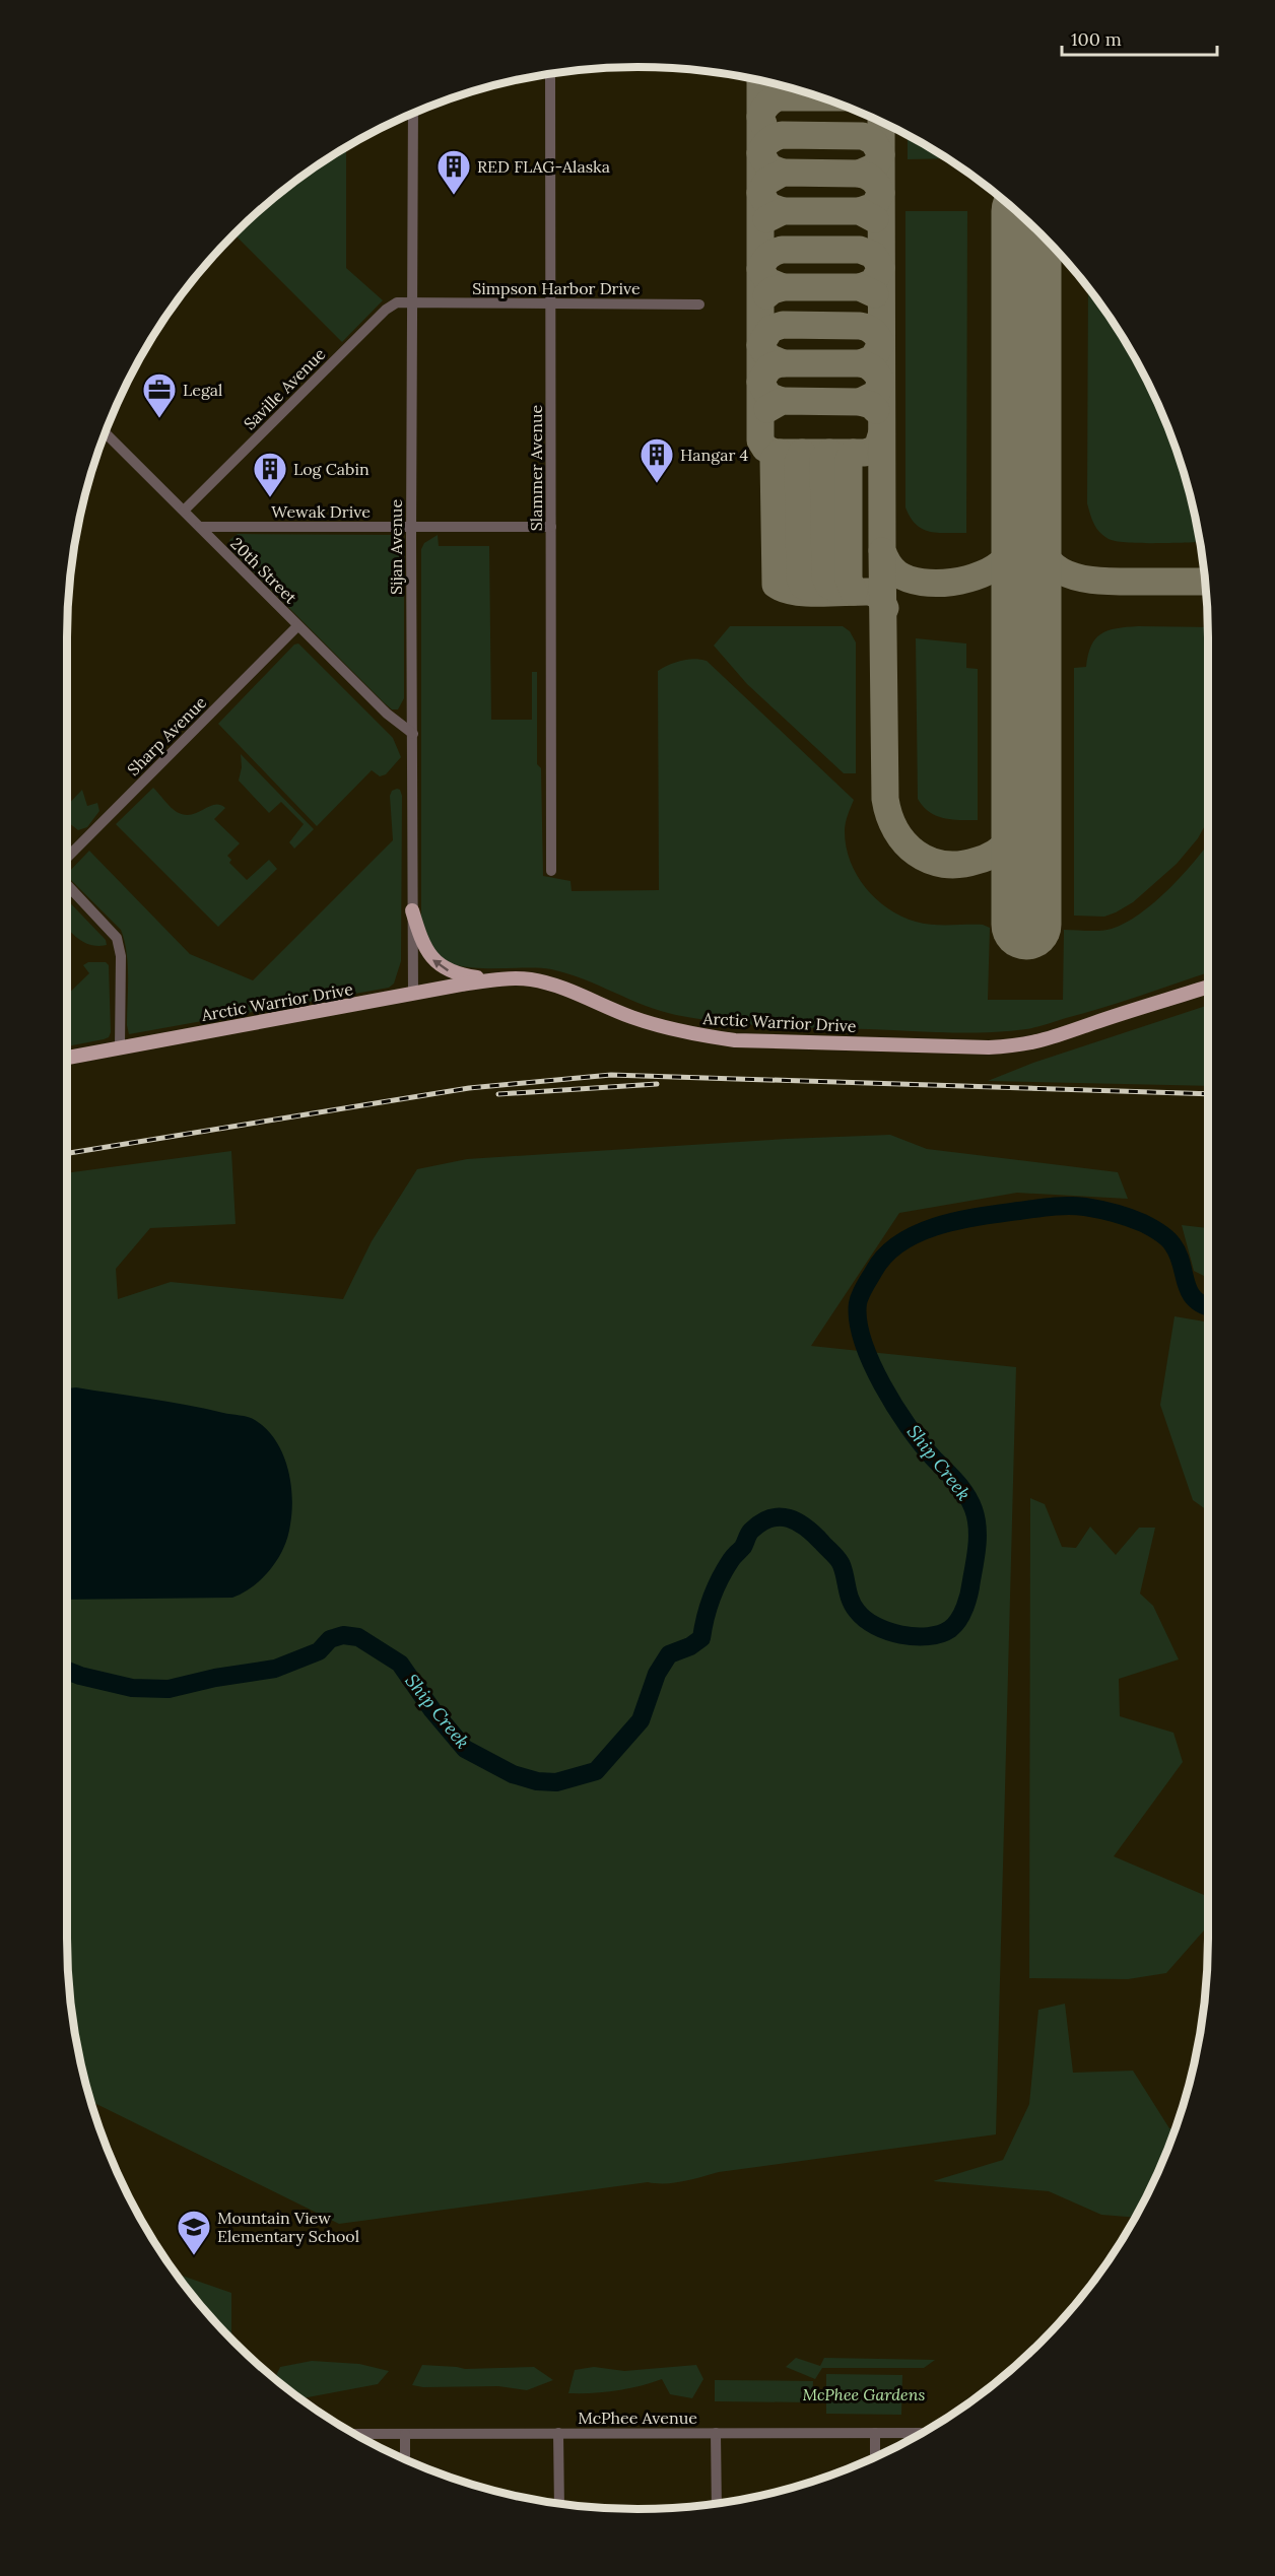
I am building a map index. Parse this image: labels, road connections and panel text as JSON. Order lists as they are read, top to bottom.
{
  "streets": {
    "main road": ["Arctic Warrior Drive"],
    "street": [
      "Simpson Harbor Drive",
      "Saville Avenue",
      "Slammer Avenue",
      "Wewak Drive",
      "Sijan Avenue",
      "20th Street",
      "Sharp Avenue",
      "McPhee Avenue"
    ]
  },
  "crossings": [
    ["Simpson Harbor Drive", "Saville Avenue"],
    ["Simpson Harbor Drive", "Slammer Avenue"],
    ["Simpson Harbor Drive", "Sijan Avenue"],
    ["Saville Avenue", "Sijan Avenue"],
    ["Saville Avenue", "20th Street"],
    ["Slammer Avenue", "Wewak Drive"],
    ["Wewak Drive", "Sijan Avenue"],
    ["Wewak Drive", "20th Street"],
    ["Sijan Avenue", "20th Street"],
    ["Sijan Avenue", "Arctic Warrior Drive"],
    ["20th Street", "Sharp Avenue"]
  ],
  "water": ["Ship Creek"],
  "parks": ["McPhee Gardens"],
  "places": {
    "building": ["RED FLAG-Alaska", "Hangar 4", "Log Cabin"],
    "office": ["Legal"],
    "school or university": ["Mountain View Elementary School"]
  },
  "scale_bar": "100 m"
}
